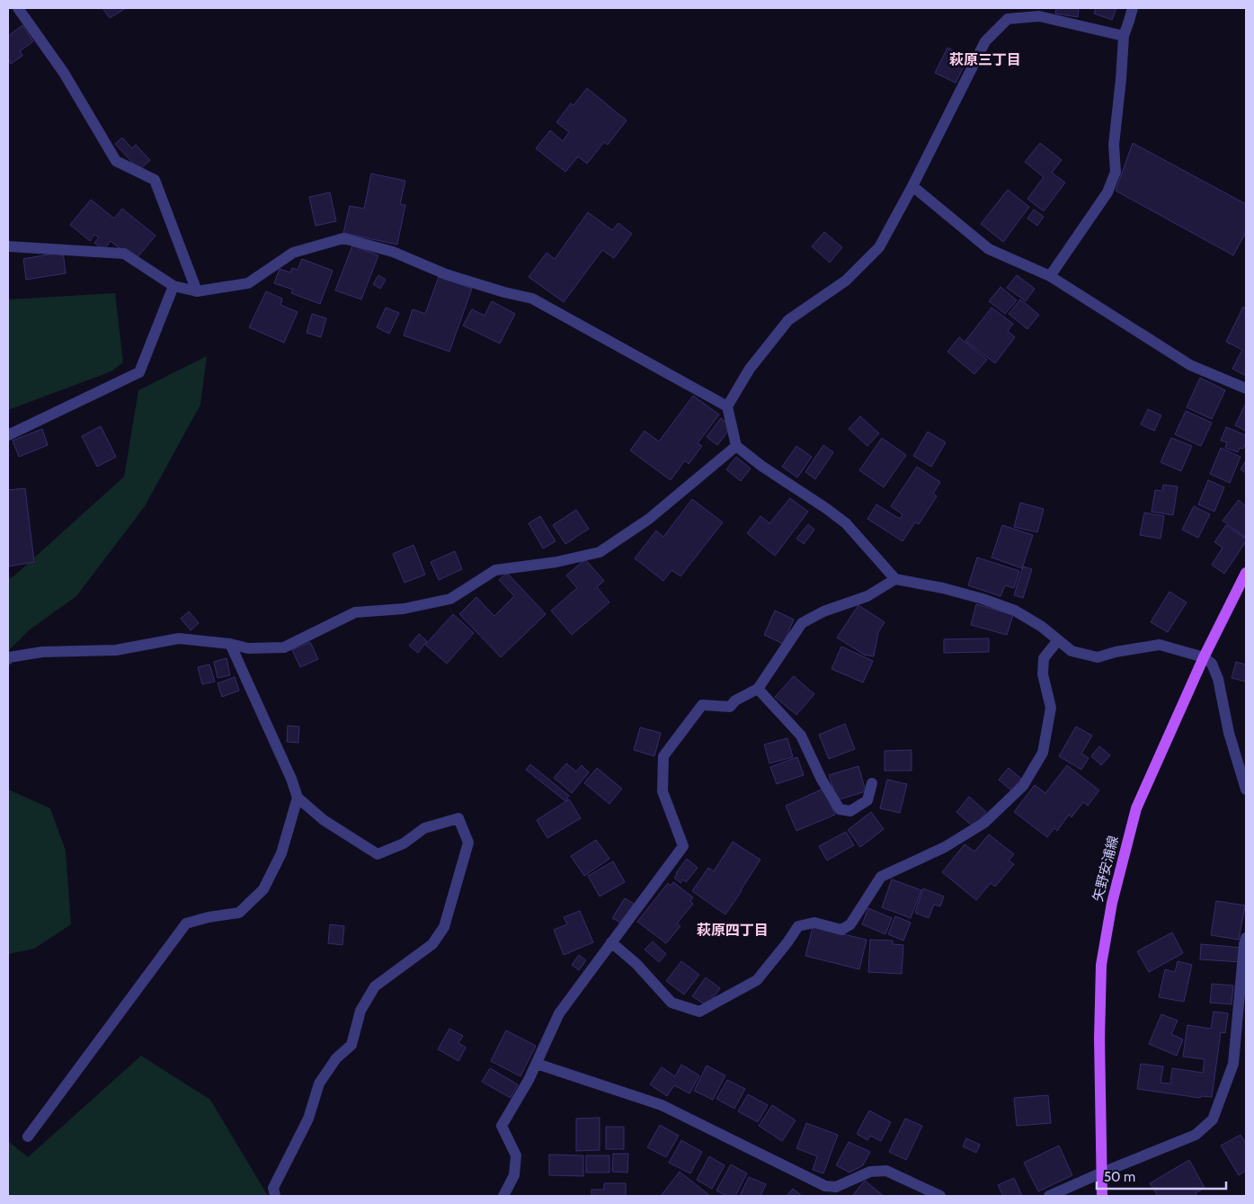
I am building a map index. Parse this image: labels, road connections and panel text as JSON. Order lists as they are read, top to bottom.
{
  "streets": {
    "main road": ["矢野安浦線"]
  },
  "districts": ["萩原三丁目", "萩原四丁目"],
  "scale_bar": "50 m"
}
